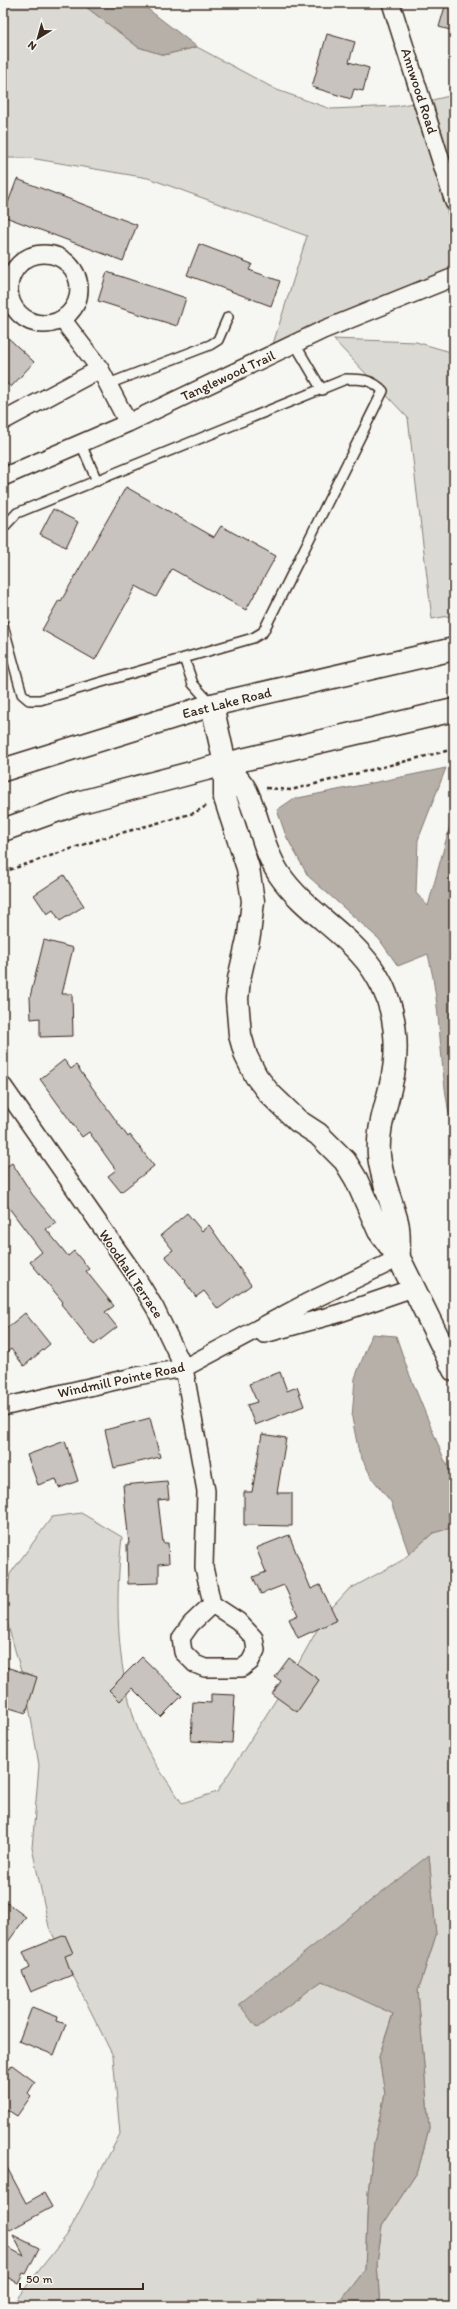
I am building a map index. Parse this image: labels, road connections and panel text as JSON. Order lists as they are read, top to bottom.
{
  "streets": {
    "street": [
      "Annwood Road",
      "Tanglewood Trail",
      "East Lake Road",
      "Woodhall Terrace",
      "Windmill Pointe Road"
    ]
  },
  "crossings": [
    ["Woodhall Terrace", "Windmill Pointe Road"]
  ],
  "scale_bar": "50 m",
  "north": "bottom left"
}
